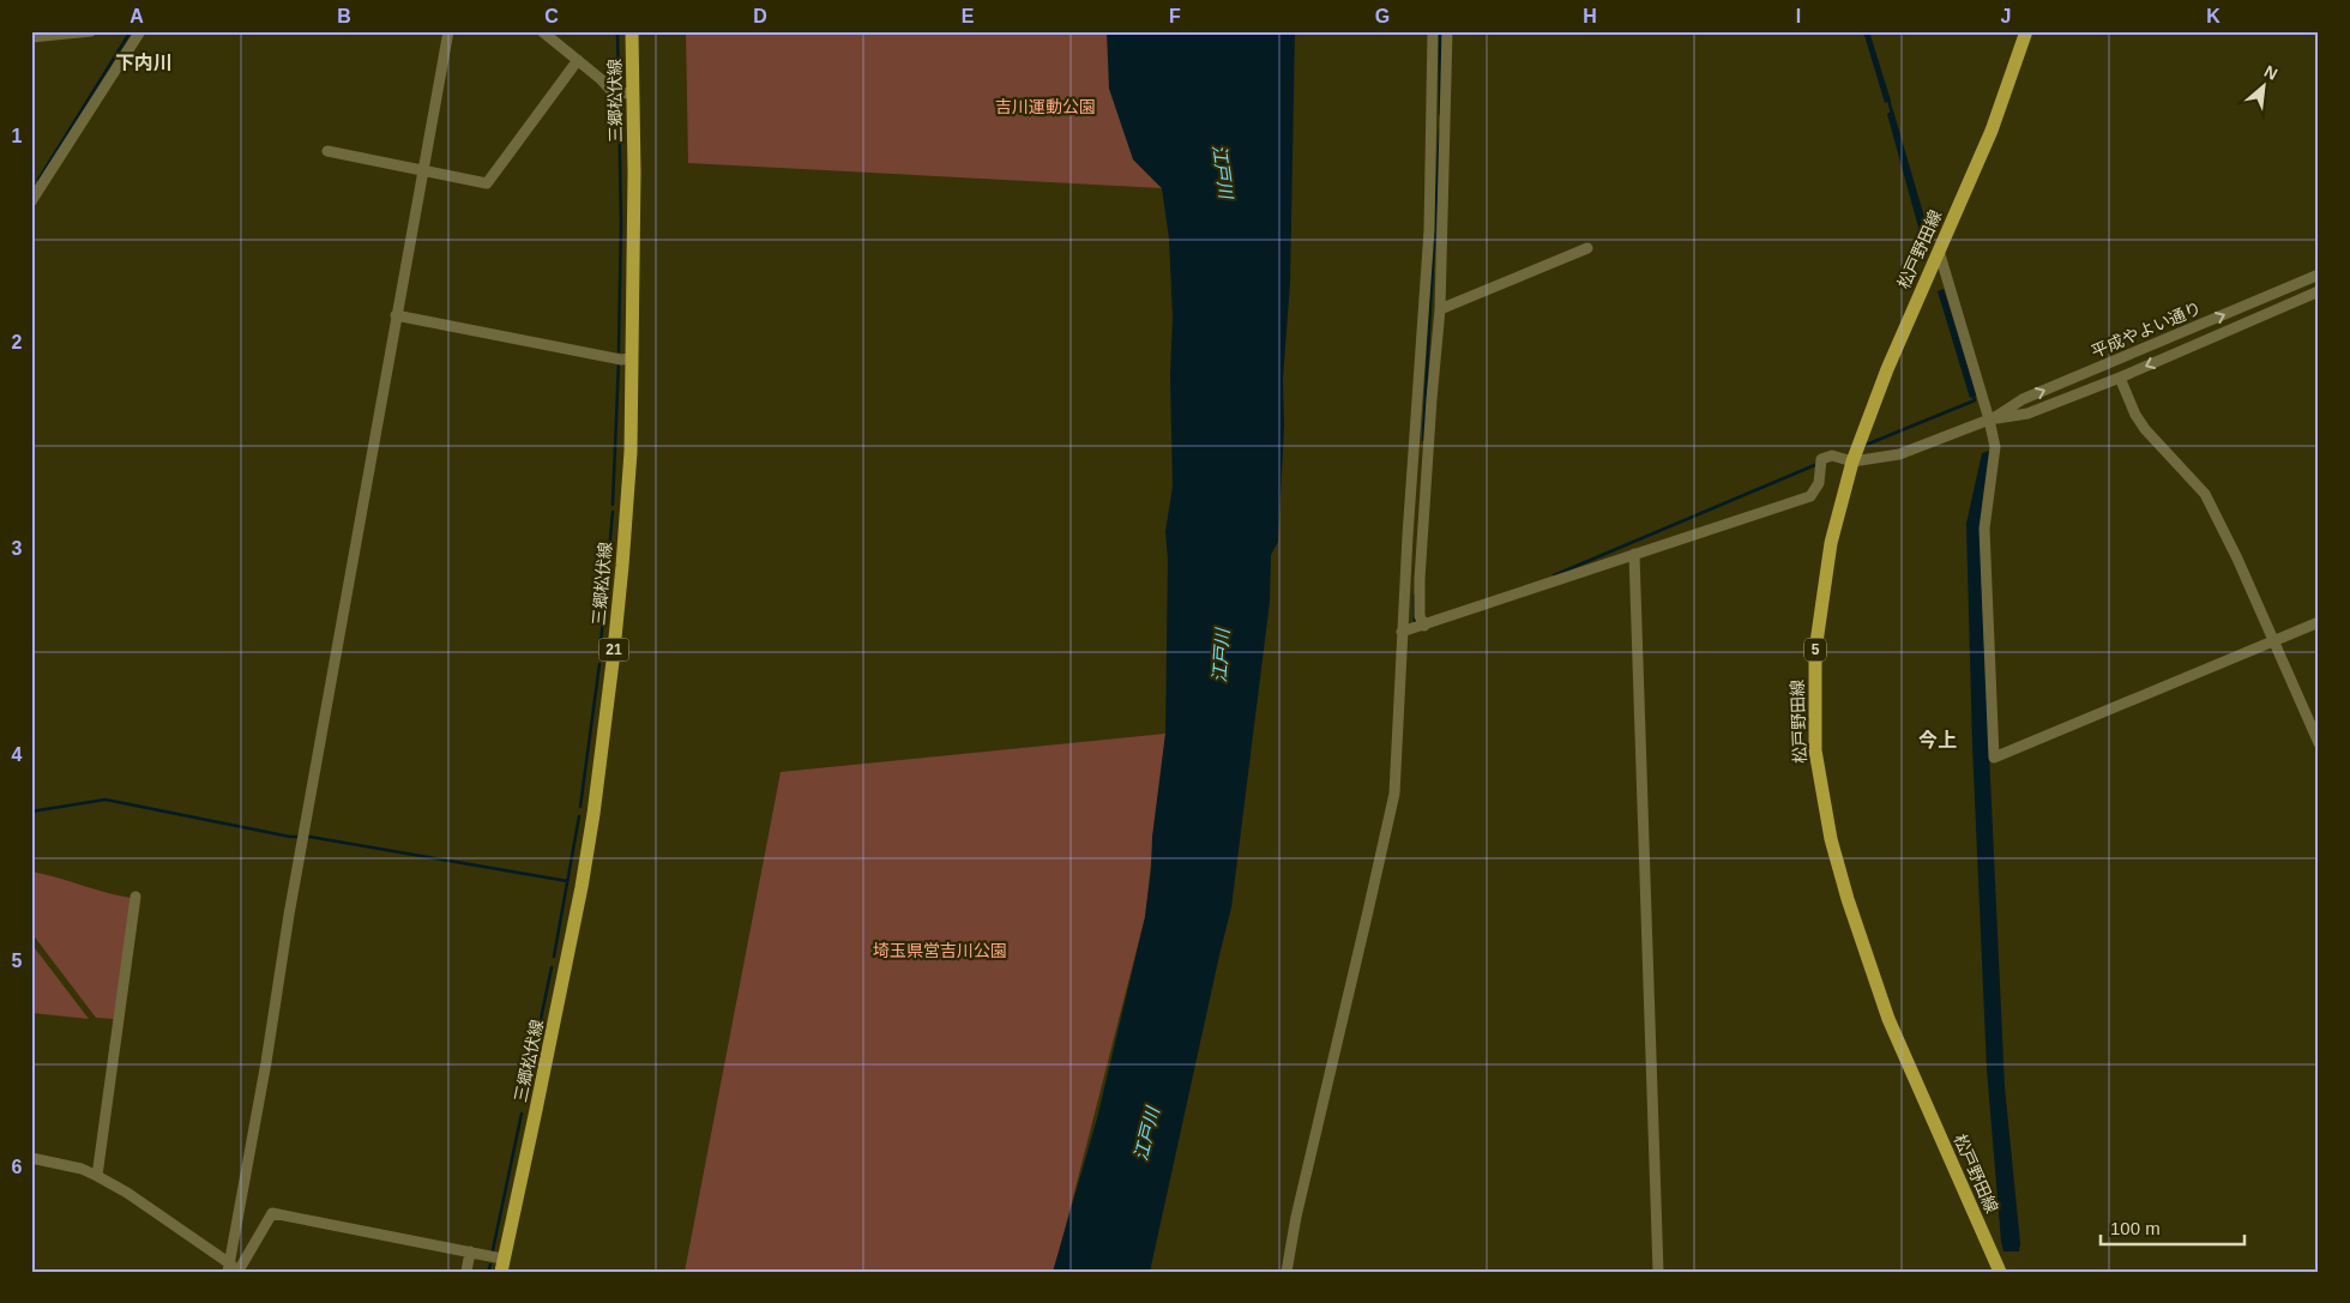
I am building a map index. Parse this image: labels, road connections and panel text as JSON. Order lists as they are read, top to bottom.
{
  "streets": {
    "main road": [
      "三郷松伏線",
      "松戸野田線",
      "21",
      "5"
    ],
    "street": ["平成やよい通り"]
  },
  "crossings": [
    ["松戸野田線", "平成やよい通り"]
  ],
  "districts": ["下内川", "今上"],
  "water": ["江戸川"],
  "parks": ["吉川運動公園", "埼玉県営吉川公園"],
  "scale_bar": "100 m",
  "north": "top right",
  "grid": {
    "columns": [
      "A",
      "B",
      "C",
      "D",
      "E",
      "F",
      "G",
      "H",
      "I",
      "J",
      "K"
    ],
    "rows": [
      "1",
      "2",
      "3",
      "4",
      "5",
      "6"
    ]
  }
}
